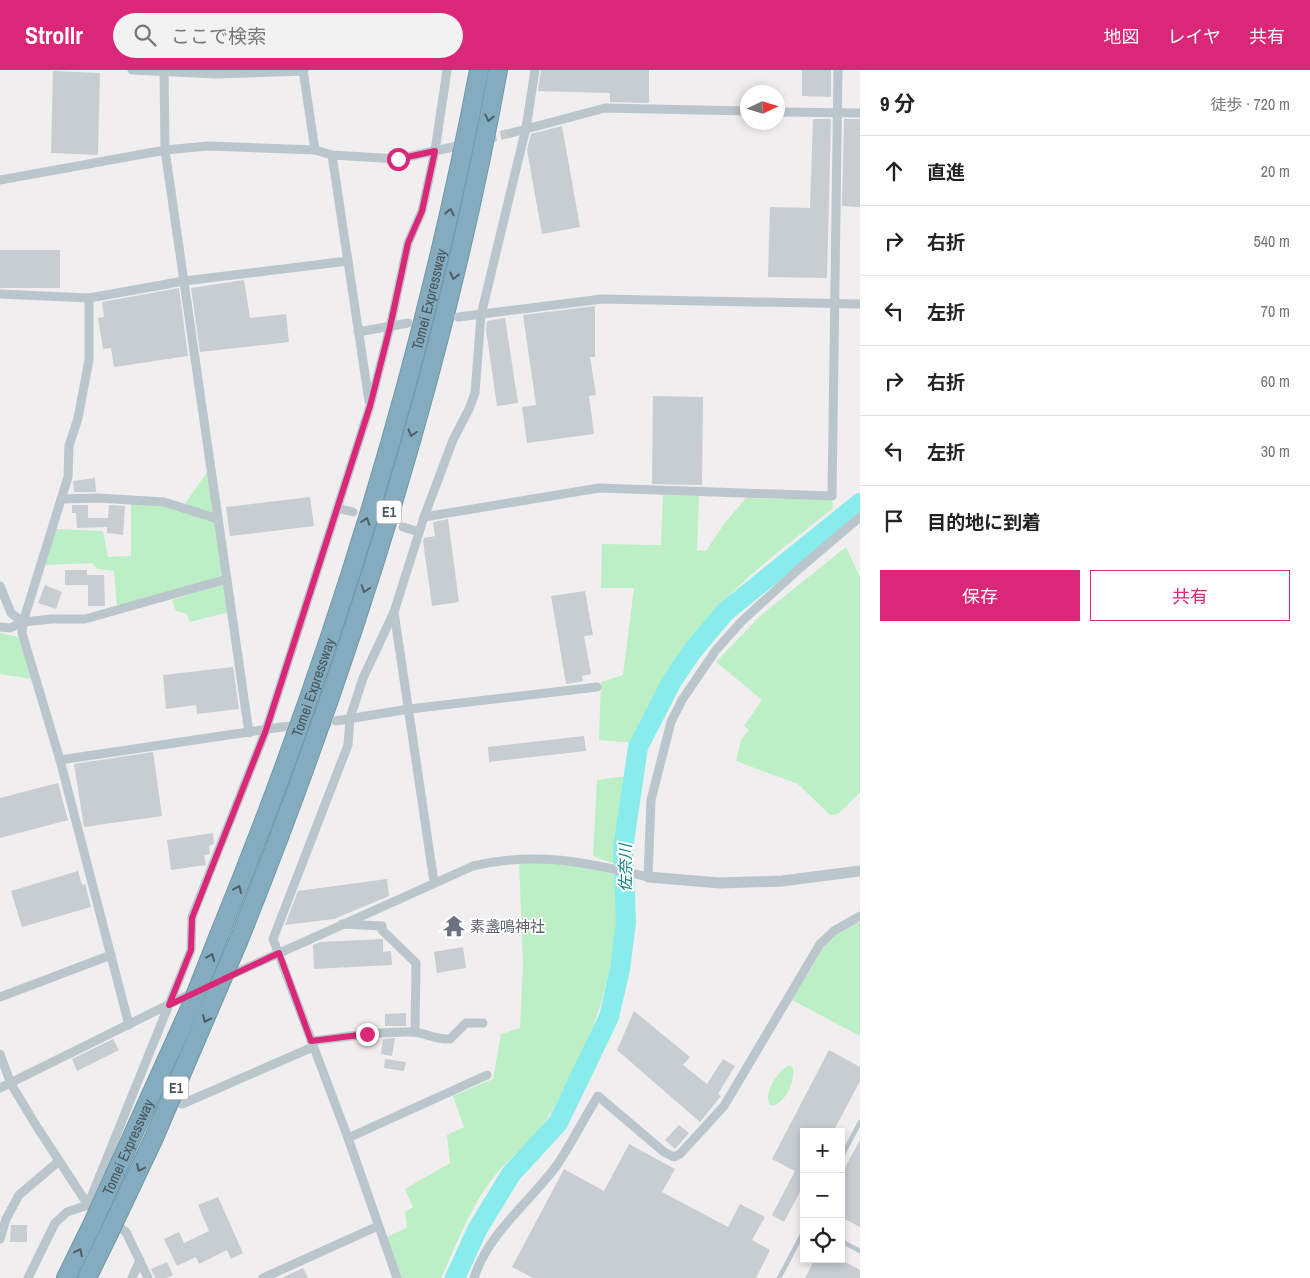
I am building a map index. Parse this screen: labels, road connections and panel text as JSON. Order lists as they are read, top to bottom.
{
  "streets": {
    "highway": ["Tomei Expressway", "E1"]
  },
  "water": ["佐奈川"],
  "places": {
    "temple": ["素盞鳴神社"]
  },
  "north": "right",
  "page": {
    "header": "Strollr",
    "search": "ここで検索",
    "nav": ["地図", "レイヤ", "共有"],
    "heading": ["9 分", "徒歩 · 720 m"],
    "list": [
      ["直進", "20 m"],
      ["右折", "540 m"],
      ["左折", "70 m"],
      ["右折", "60 m"],
      ["左折", "30 m"],
      "目的地に到着"
    ],
    "buttons": ["保存", "共有"],
    "map_buttons": ["+", "−"]
  }
}
